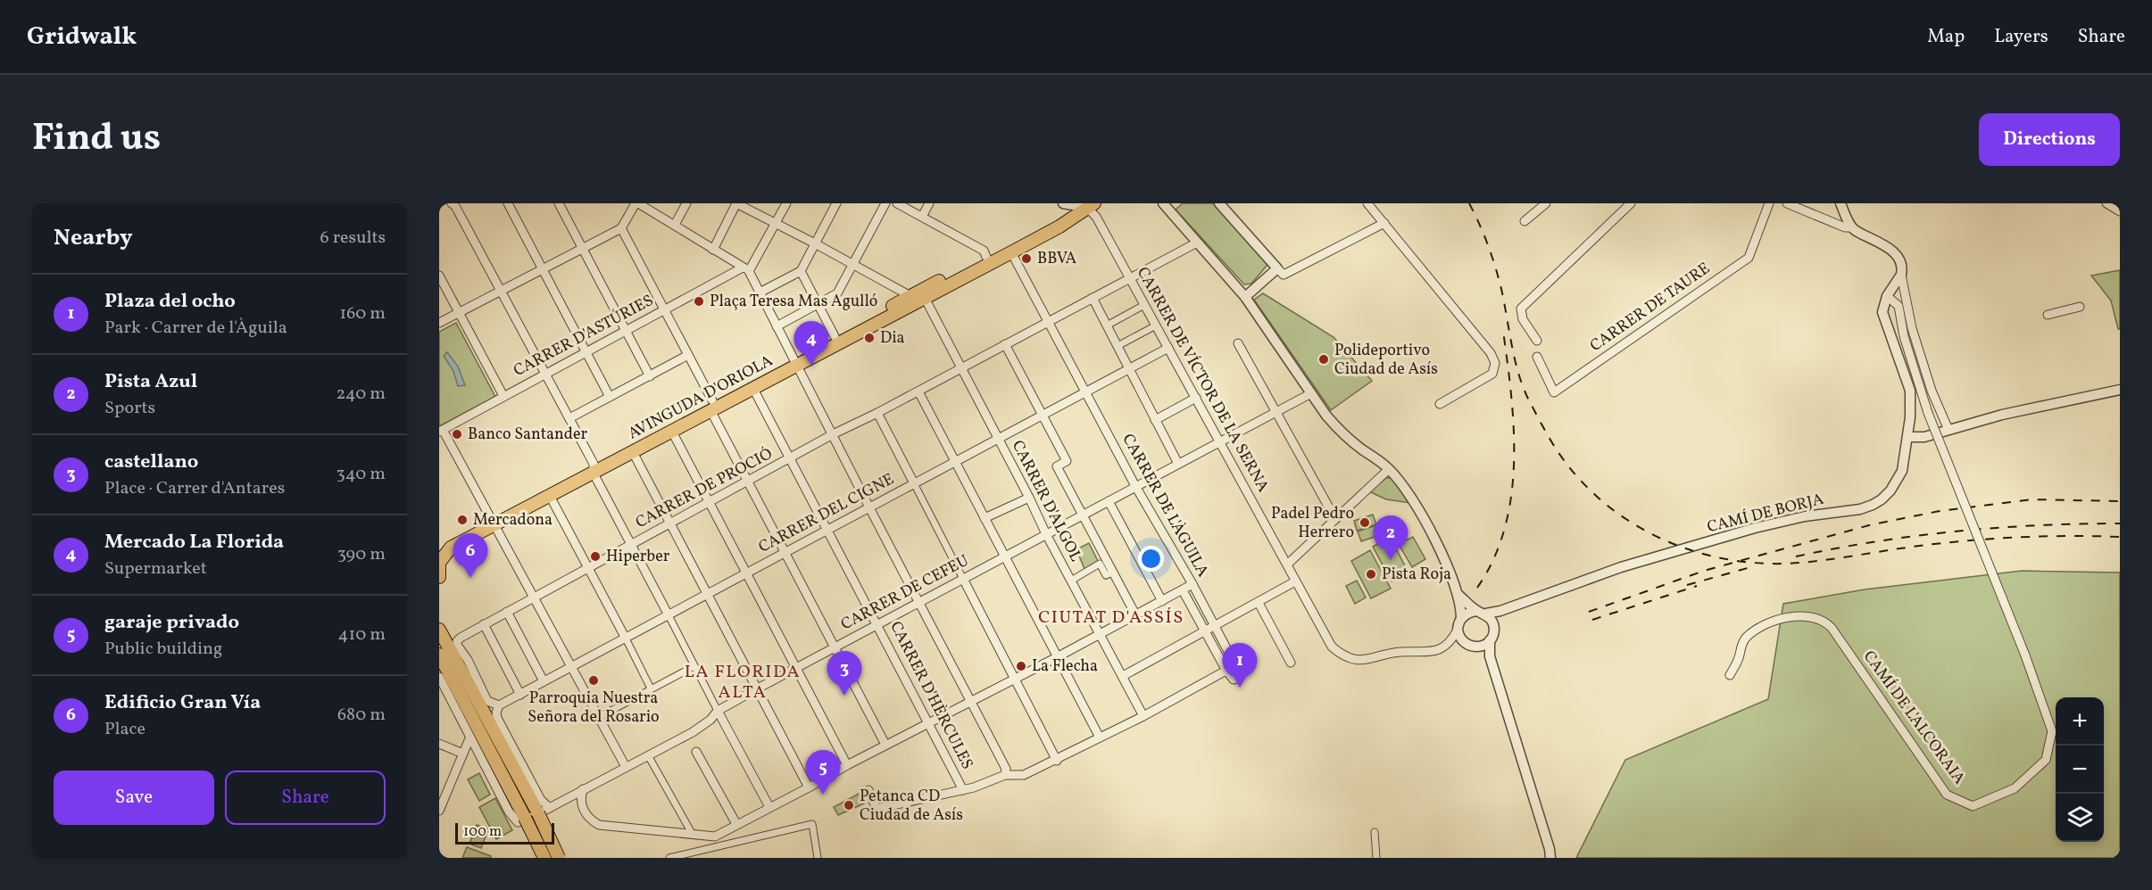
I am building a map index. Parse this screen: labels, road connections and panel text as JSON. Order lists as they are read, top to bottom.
{
  "streets": {
    "main road": ["AVINGUDA D'ORIOLA"],
    "street": [
      "CARRER DE TAURE",
      "CARRER D'ASTÚRIES",
      "CARRER DE VÍCTOR DE LA SERNA",
      "CARRER DE PROCIÓ",
      "CARRER D'ALGOL",
      "CARRER DE L'ÀGUILA",
      "CARRER DEL CIGNE",
      "CAMÍ DE BORJA",
      "CARRER DE CEFEU",
      "CARRER D'HÈRCULES",
      "CAMÍ DE L'ALCORAIA"
    ]
  },
  "crossings": [
    ["CARRER DE VÍCTOR DE LA SERNA", "AVINGUDA D'ORIOLA"],
    ["CARRER DE VÍCTOR DE LA SERNA", "CARRER DE PROCIÓ"],
    ["CARRER DE VÍCTOR DE LA SERNA", "CARRER DEL CIGNE"],
    ["CARRER DE VÍCTOR DE LA SERNA", "CARRER DE CEFEU"],
    ["AVINGUDA D'ORIOLA", "CARRER D'ALGOL"],
    ["AVINGUDA D'ORIOLA", "CARRER DE L'ÀGUILA"],
    ["AVINGUDA D'ORIOLA", "CARRER D'HÈRCULES"],
    ["CARRER DE PROCIÓ", "CARRER D'ALGOL"],
    ["CARRER DE PROCIÓ", "CARRER DE L'ÀGUILA"],
    ["CARRER DE PROCIÓ", "CARRER DEL CIGNE"],
    ["CARRER DE PROCIÓ", "CARRER D'HÈRCULES"],
    ["CARRER D'ALGOL", "CARRER DEL CIGNE"],
    ["CARRER D'ALGOL", "CARRER DE CEFEU"],
    ["CARRER DE L'ÀGUILA", "CARRER DEL CIGNE"],
    ["CARRER DE L'ÀGUILA", "CARRER DE CEFEU"],
    ["CARRER DEL CIGNE", "CARRER D'HÈRCULES"],
    ["CAMÍ DE BORJA", "CAMÍ DE L'ALCORAIA"],
    ["CARRER DE CEFEU", "CARRER D'HÈRCULES"]
  ],
  "districts": ["CIUTAT D'ASSÍS", "LA FLORIDA ALTA"],
  "places": [
    "BBVA",
    "Plaça Teresa Mas Agulló",
    "Dia",
    "Polideportivo Ciudad de Asís",
    "Banco Santander",
    "Mercadona",
    "Padel Pedro Herrero",
    "Hiperber",
    "Pista Roja",
    "La Flecha",
    "Parroquia Nuestra Señora del Rosario",
    "Petanca CD Ciudad de Asís"
  ],
  "scale_bar": "100 m",
  "page": {
    "header": "Gridwalk",
    "nav": ["Map", "Layers", "Share"],
    "title": "Find us",
    "buttons": [
      "Directions",
      ["Save", "Share"]
    ],
    "heading": ["Nearby", "6 results"],
    "list": [
      {
        "mark": "1",
        "name": "Plaza del ocho",
        "note": "Park · Carrer de l'Àguila",
        "value": "160 m"
      },
      {
        "mark": "2",
        "name": "Pista Azul",
        "note": "Sports",
        "value": "240 m"
      },
      {
        "mark": "3",
        "name": "castellano",
        "note": "Place · Carrer d'Antares",
        "value": "340 m"
      },
      {
        "mark": "4",
        "name": "Mercado La Florida",
        "note": "Supermarket",
        "value": "390 m"
      },
      {
        "mark": "5",
        "name": "garaje privado",
        "note": "Public building",
        "value": "410 m"
      },
      {
        "mark": "6",
        "name": "Edificio Gran Vía",
        "note": "Place",
        "value": "680 m"
      }
    ],
    "pins": [
      "4",
      "2",
      "6",
      "1",
      "3",
      "5"
    ],
    "map_buttons": ["+", "−"],
    "scale": "100 m"
  }
}
